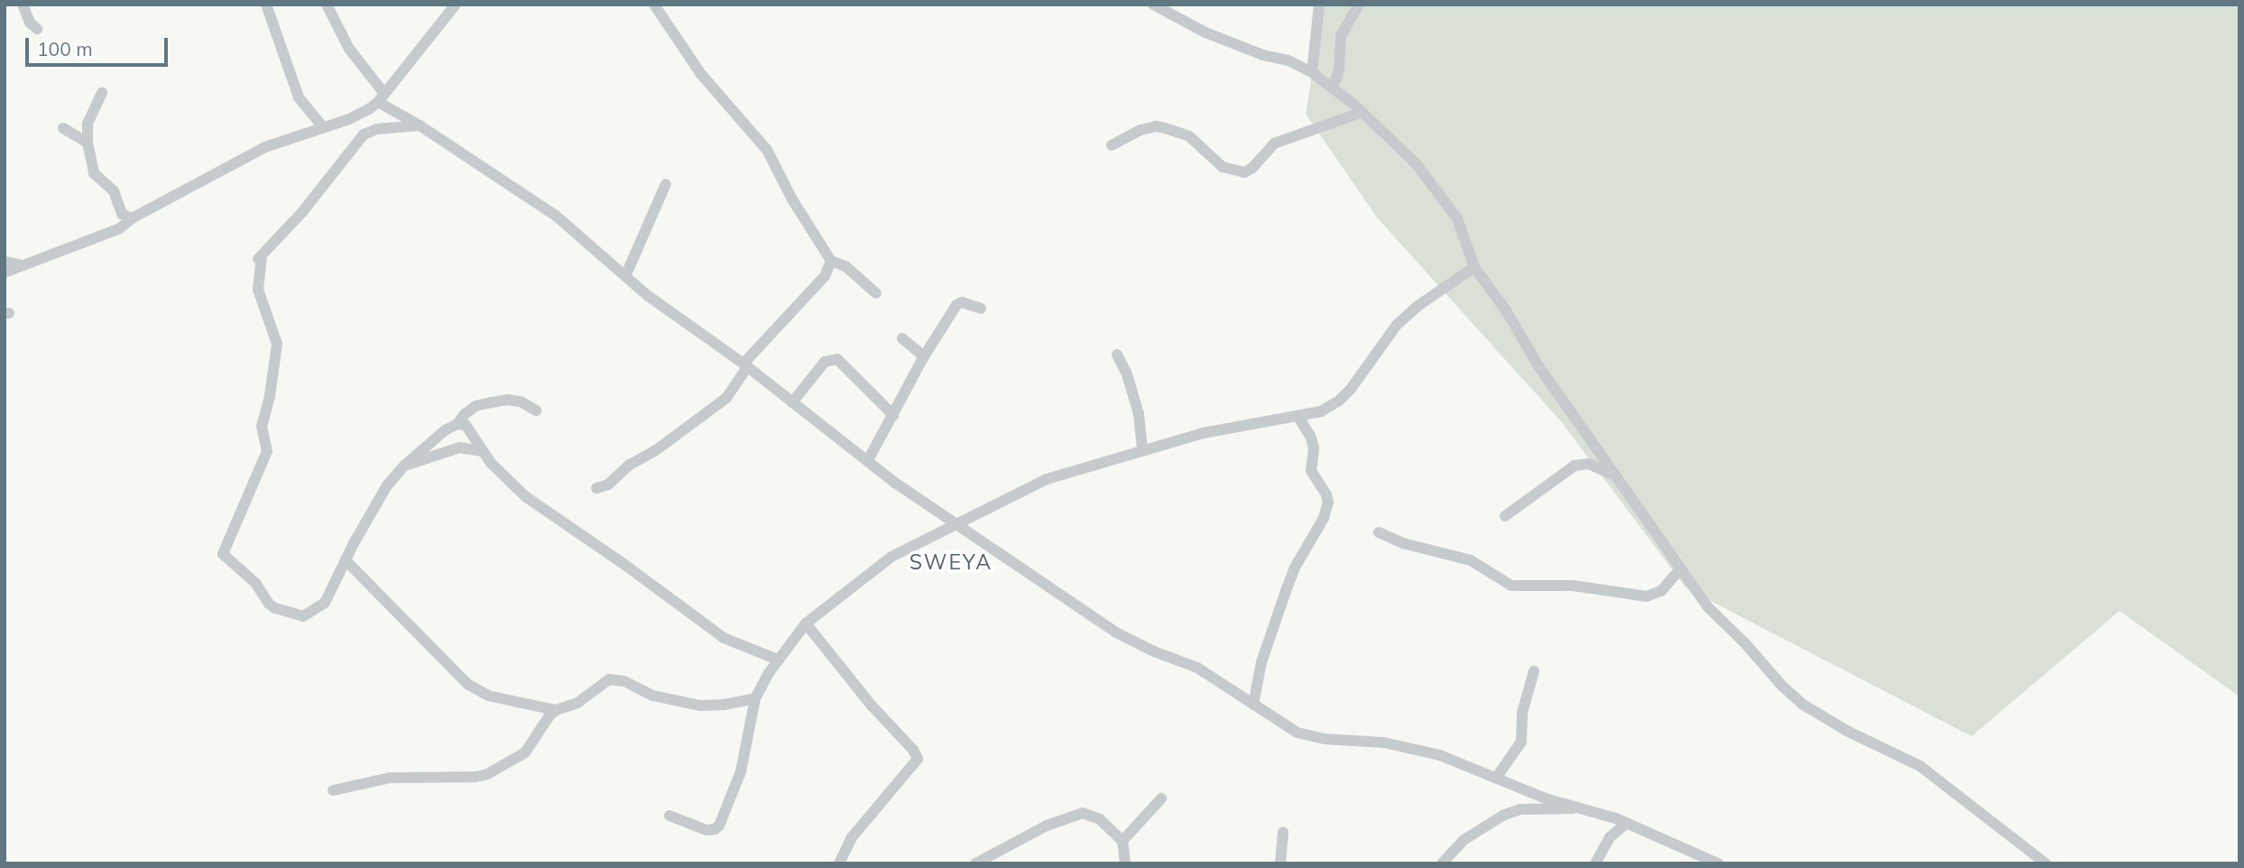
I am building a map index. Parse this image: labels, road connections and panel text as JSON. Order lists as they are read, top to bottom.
{
  "districts": ["SWEYA"],
  "scale_bar": "100 m"
}
